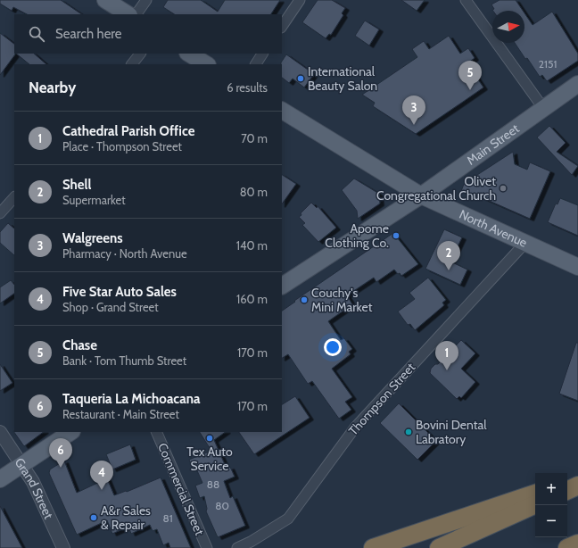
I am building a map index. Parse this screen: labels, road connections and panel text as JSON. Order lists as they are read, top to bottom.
{
  "streets": {
    "main road": ["Main Street", "North Avenue"],
    "street": ["Thompson Street", "Grand Street", "Commercial Street"]
  },
  "crossings": [
    ["Main Street", "North Avenue"],
    ["North Avenue", "Thompson Street"]
  ],
  "places": [
    "International Beauty Salon",
    "Olivet Congregational Church",
    "Apome Clothing Co.",
    "Couchy's Mini Market",
    "Bovini Dental Labratory",
    "Tex Auto Service",
    "A&r Sales & Repair"
  ],
  "house_numbers": [
    "2151",
    "88",
    "80",
    "81"
  ],
  "north": "right",
  "page": {
    "search": "Search here",
    "pins": [
      "5",
      "3",
      "2",
      "1",
      "6",
      "4"
    ],
    "heading": ["Nearby", "6 results"],
    "list": [
      {
        "mark": "1",
        "name": "Cathedral Parish Office",
        "note": "Place · Thompson Street",
        "value": "70 m"
      },
      {
        "mark": "2",
        "name": "Shell",
        "note": "Supermarket",
        "value": "80 m"
      },
      {
        "mark": "3",
        "name": "Walgreens",
        "note": "Pharmacy · North Avenue",
        "value": "140 m"
      },
      {
        "mark": "4",
        "name": "Five Star Auto Sales",
        "note": "Shop · Grand Street",
        "value": "160 m"
      },
      {
        "mark": "5",
        "name": "Chase",
        "note": "Bank · Tom Thumb Street",
        "value": "170 m"
      },
      {
        "mark": "6",
        "name": "Taqueria La Michoacana",
        "note": "Restaurant · Main Street",
        "value": "170 m"
      }
    ],
    "map_buttons": ["+", "−"]
  }
}
